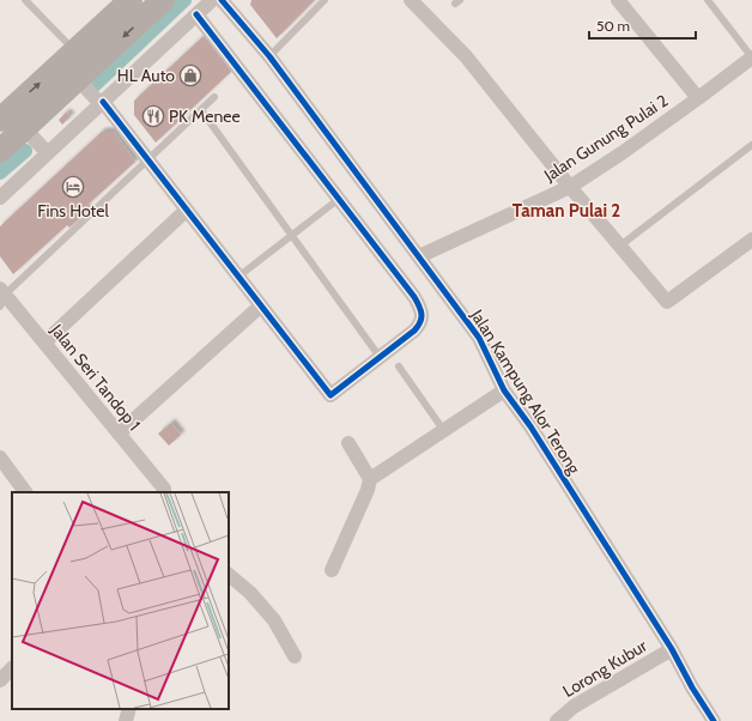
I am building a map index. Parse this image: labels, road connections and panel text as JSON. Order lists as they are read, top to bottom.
{
  "streets": {
    "street": [
      "Jalan Gunung Pulai 2",
      "Jalan Seri Tandop 1",
      "Jalan Kampung Alor Terong",
      "Lorong Kubur"
    ]
  },
  "crossings": [
    ["Jalan Gunung Pulai 2", "Jalan Kampung Alor Terong"],
    ["Jalan Kampung Alor Terong", "Lorong Kubur"]
  ],
  "districts": ["Taman Pulai 2"],
  "places": {
    "shop": ["HL Auto"],
    "restaurant": ["PK Menee"],
    "hotel": ["Fins Hotel"]
  },
  "scale_bar": "50 m"
}
